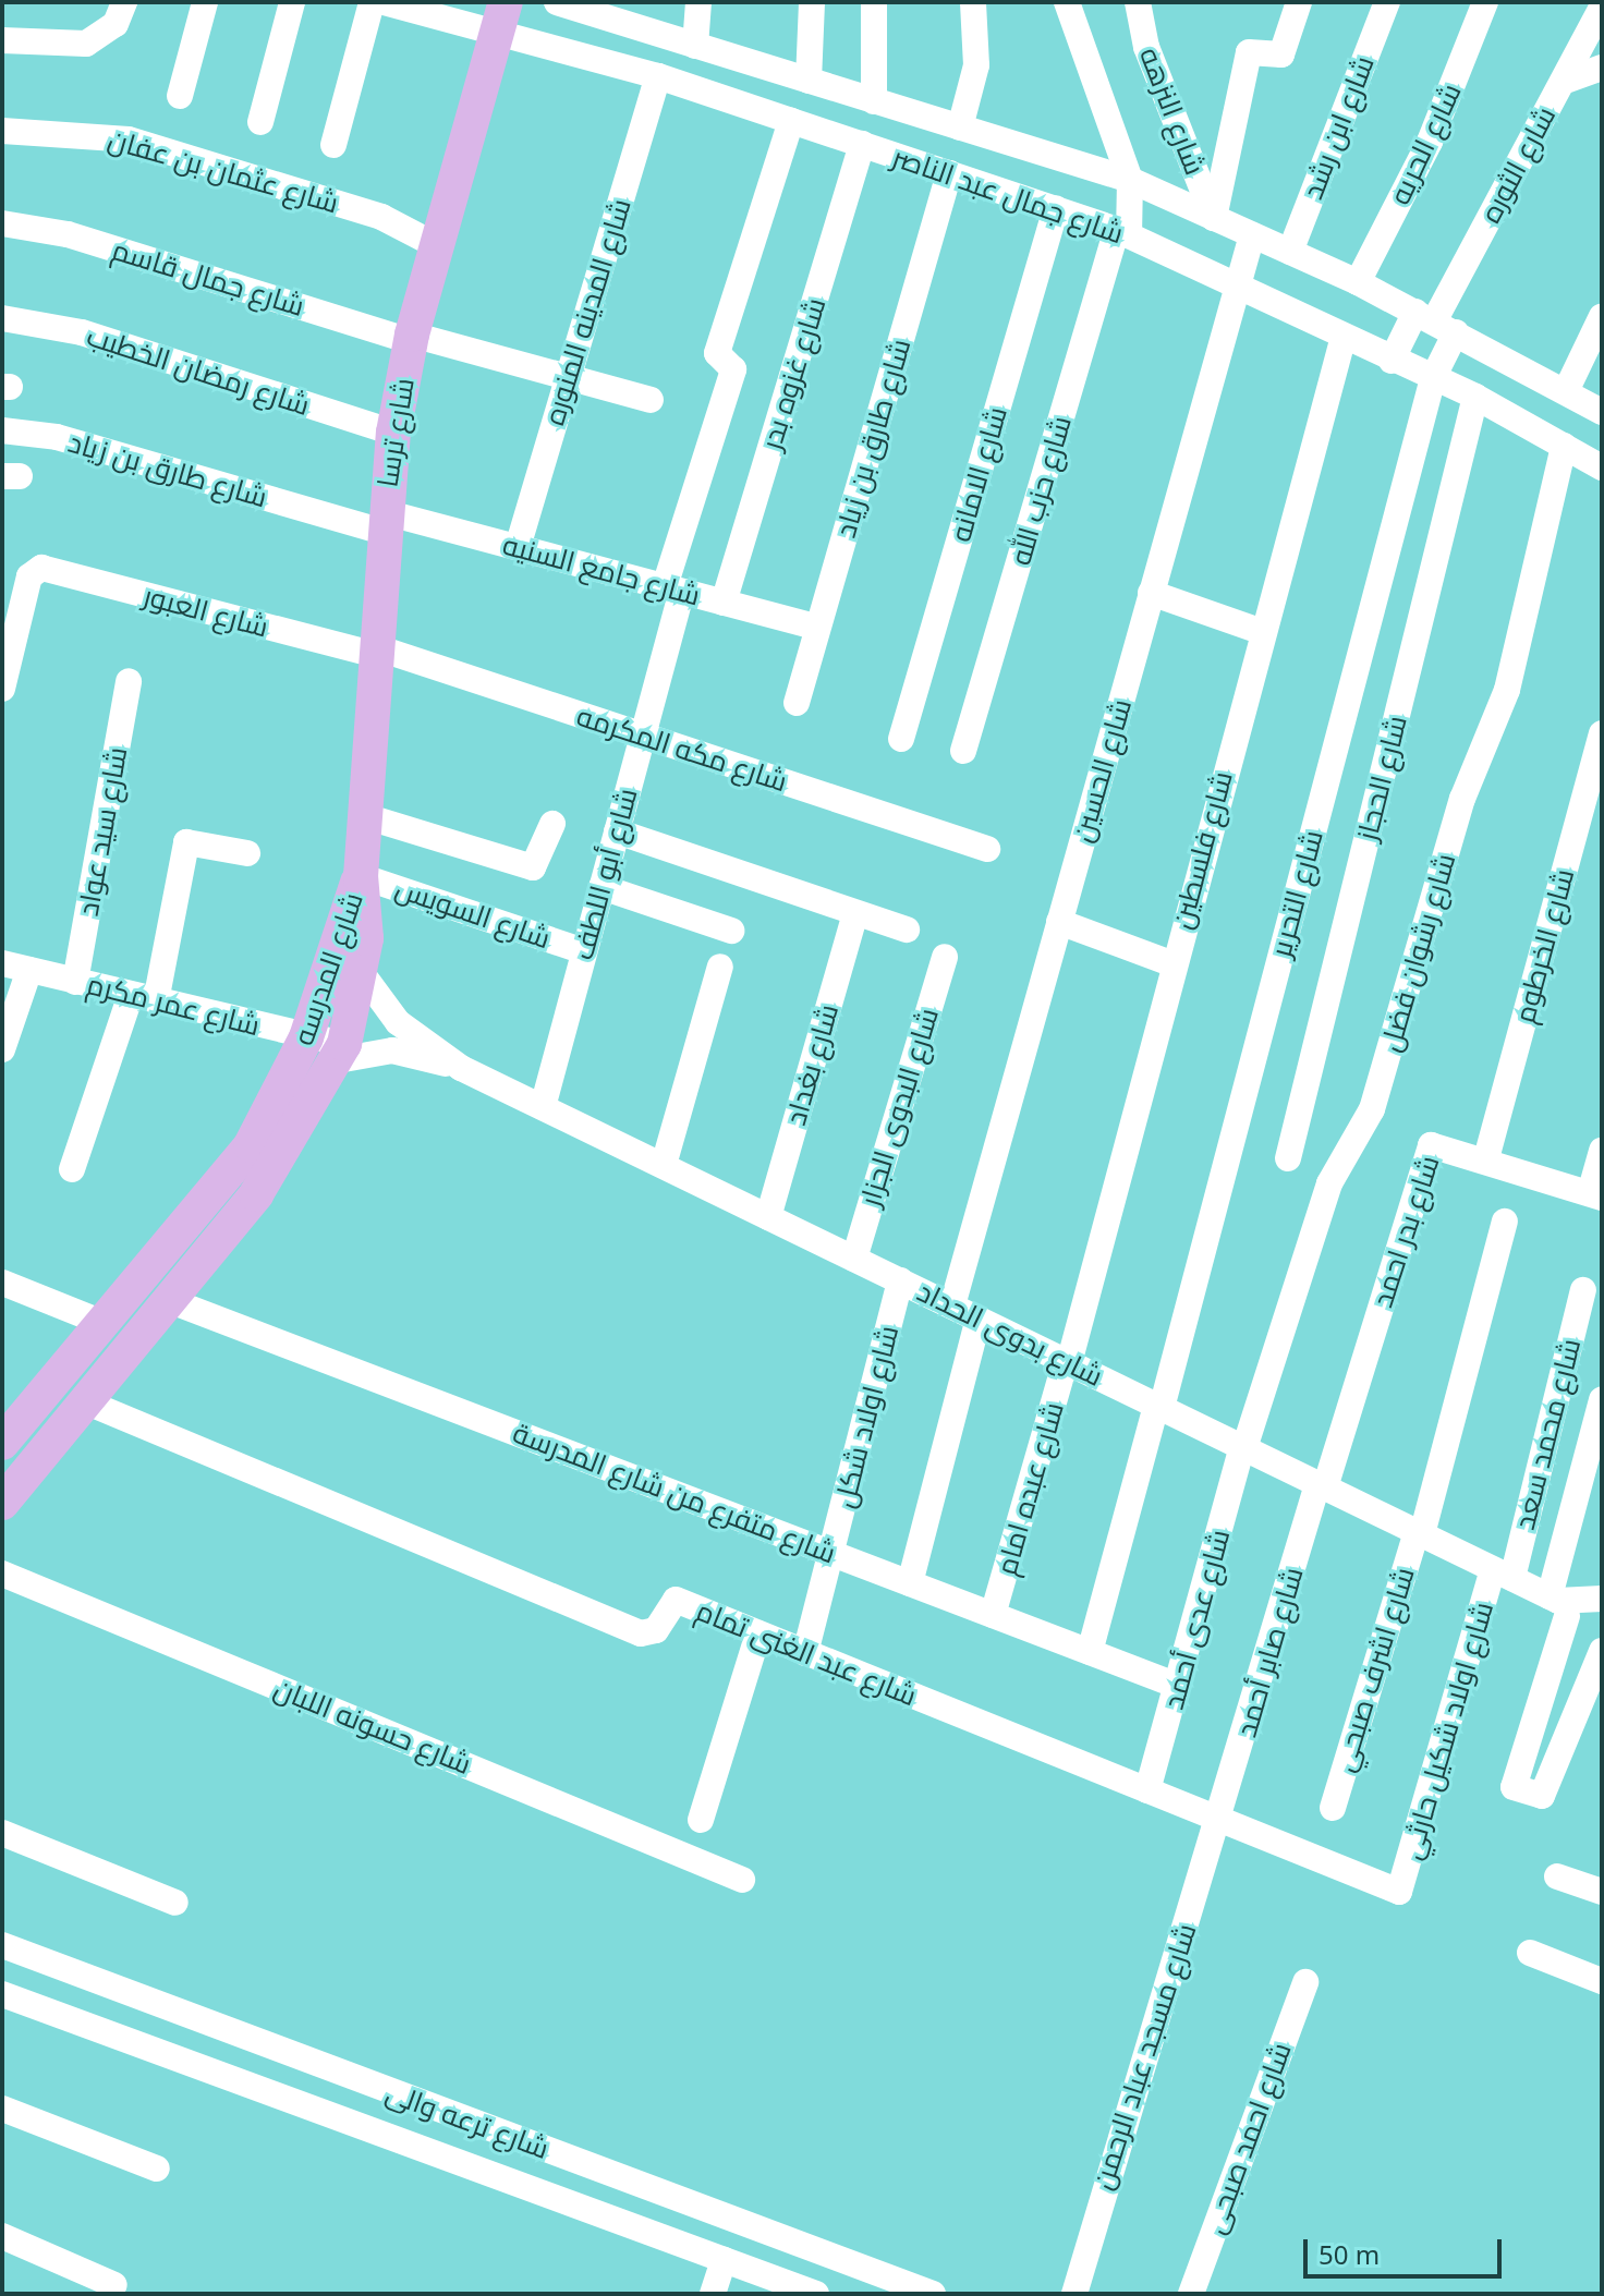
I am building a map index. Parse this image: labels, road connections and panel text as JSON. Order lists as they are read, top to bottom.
{
  "streets": {
    "main road": ["شارع ترسا", "شارع المدرسه"],
    "street": [
      "شارع النزهه",
      "شارع ابن رشد",
      "شارع الحريه",
      "شارع الثوره",
      "شارع عثمان بن عفان",
      "شارع جمال عبد الناصر",
      "شارع جمال قاسم",
      "شارع المدينه المنوره",
      "شارع رمضان الخطيب",
      "شارع غزوه بدر",
      "شارع طارق بن زياد",
      "شارع الامانه",
      "شارع حزب الله",
      "شارع جامع السنيه",
      "شارع العبور",
      "شارع مكه المكرمه",
      "شارع الحسين",
      "شارع الحجاز",
      "شارع سيد عواد",
      "شارع فلسطين",
      "شارع أبو اللطف",
      "شارع التحرير",
      "شارع السويس",
      "شارع الخرطوم",
      "شارع رشوان فضل",
      "شارع عمر مكرم",
      "شارع بغداد",
      "شارع البدوى الجزار",
      "شارع بدر احمد",
      "شارع بدوى الحداد",
      "شارع اولاد شكل",
      "شارع محمد سعد",
      "شارع عبده امام",
      "شارع متفرع من شارع المدرسة",
      "شارع عدى أحمد",
      "شارع صابر أحمد",
      "شارع عبد الغنى تمام",
      "شارع اشرف صبحي",
      "شارع حسونه اللبان",
      "شارع اولاد شكيل حارثي",
      "شارع مسجد عباد الرحمن",
      "شارع ترعه والى",
      "شارع احمد صبحى"
    ]
  },
  "crossings": [
    ["شارع النزهه", "شارع جمال عبد الناصر"],
    ["شارع ابن رشد", "شارع جمال عبد الناصر"],
    ["شارع الحريه", "شارع جمال عبد الناصر"],
    ["شارع الثوره", "شارع جمال عبد الناصر"],
    ["شارع الثوره", "شارع التحرير"],
    ["شارع عثمان بن عفان", "شارع ترسا"],
    ["شارع جمال عبد الناصر", "شارع المدينه المنوره"],
    ["شارع جمال عبد الناصر", "شارع غزوه بدر"],
    ["شارع جمال عبد الناصر", "شارع ترسا"],
    ["شارع جمال عبد الناصر", "شارع طارق بن زياد"],
    ["شارع جمال عبد الناصر", "شارع الامانه"],
    ["شارع جمال عبد الناصر", "شارع حزب الله"],
    ["شارع جمال عبد الناصر", "شارع الحسين"],
    ["شارع جمال عبد الناصر", "شارع الحجاز"],
    ["شارع جمال عبد الناصر", "شارع فلسطين"],
    ["شارع جمال عبد الناصر", "شارع أبو اللطف"],
    ["شارع جمال عبد الناصر", "شارع التحرير"],
    ["شارع جمال عبد الناصر", "شارع رشوان فضل"],
    ["شارع جمال قاسم", "شارع المدينه المنوره"],
    ["شارع جمال قاسم", "شارع ترسا"],
    ["شارع المدينه المنوره", "شارع جامع السنيه"],
    ["شارع رمضان الخطيب", "شارع ترسا"],
    ["شارع غزوه بدر", "شارع جامع السنيه"],
    ["شارع ترسا", "شارع طارق بن زياد"],
    ["شارع ترسا", "شارع جامع السنيه"],
    ["شارع ترسا", "شارع العبور"],
    ["شارع ترسا", "شارع مكه المكرمه"],
    ["شارع ترسا", "شارع السويس"],
    ["شارع ترسا", "شارع المدرسه"],
    ["شارع طارق بن زياد", "شارع جامع السنيه"],
    ["شارع جامع السنيه", "شارع أبو اللطف"],
    ["شارع العبور", "شارع مكه المكرمه"],
    ["شارع مكه المكرمه", "شارع أبو اللطف"],
    ["شارع الحسين", "شارع بدوى الحداد"],
    ["شارع سيد عواد", "شارع عمر مكرم"],
    ["شارع فلسطين", "شارع بدوى الحداد"],
    ["شارع فلسطين", "شارع عبده امام"],
    ["شارع أبو اللطف", "شارع السويس"],
    ["شارع أبو اللطف", "شارع بدوى الحداد"],
    ["شارع التحرير", "شارع بدوى الحداد"],
    ["شارع التحرير", "شارع متفرع من شارع المدرسة"],
    ["شارع السويس", "شارع المدرسه"],
    ["شارع الخرطوم", "شارع بدر احمد"],
    ["شارع رشوان فضل", "شارع بدوى الحداد"],
    ["شارع رشوان فضل", "شارع عدى أحمد"],
    ["شارع المدرسه", "شارع عمر مكرم"],
    ["شارع المدرسه", "شارع بدوى الحداد"],
    ["شارع المدرسه", "شارع متفرع من شارع المدرسة"],
    ["شارع المدرسه", "شارع عبد الغنى تمام"],
    ["شارع عمر مكرم", "شارع بدوى الحداد"],
    ["شارع بغداد", "شارع بدوى الحداد"],
    ["شارع البدوى الجزار", "شارع بدوى الحداد"],
    ["شارع بدر احمد", "شارع بدوى الحداد"],
    ["شارع بدر احمد", "شارع صابر أحمد"],
    ["شارع بدوى الحداد", "شارع اولاد شكل"],
    ["شارع بدوى الحداد", "شارع محمد سعد"],
    ["شارع بدوى الحداد", "شارع عبده امام"],
    ["شارع بدوى الحداد", "شارع عدى أحمد"],
    ["شارع بدوى الحداد", "شارع صابر أحمد"],
    ["شارع بدوى الحداد", "شارع اشرف صبحي"],
    ["شارع بدوى الحداد", "شارع اولاد شكيل حارثي"],
    ["شارع اولاد شكل", "شارع متفرع من شارع المدرسة"],
    ["شارع اولاد شكل", "شارع عبد الغنى تمام"],
    ["شارع محمد سعد", "شارع اولاد شكيل حارثي"],
    ["شارع عبده امام", "شارع متفرع من شارع المدرسة"],
    ["شارع متفرع من شارع المدرسة", "شارع عدى أحمد"],
    ["شارع عدى أحمد", "شارع عبد الغنى تمام"],
    ["شارع صابر أحمد", "شارع عبد الغنى تمام"],
    ["شارع صابر أحمد", "شارع مسجد عباد الرحمن"],
    ["شارع عبد الغنى تمام", "شارع اولاد شكيل حارثي"],
    ["شارع عبد الغنى تمام", "شارع مسجد عباد الرحمن"]
  ],
  "scale_bar": "50 m"
}
